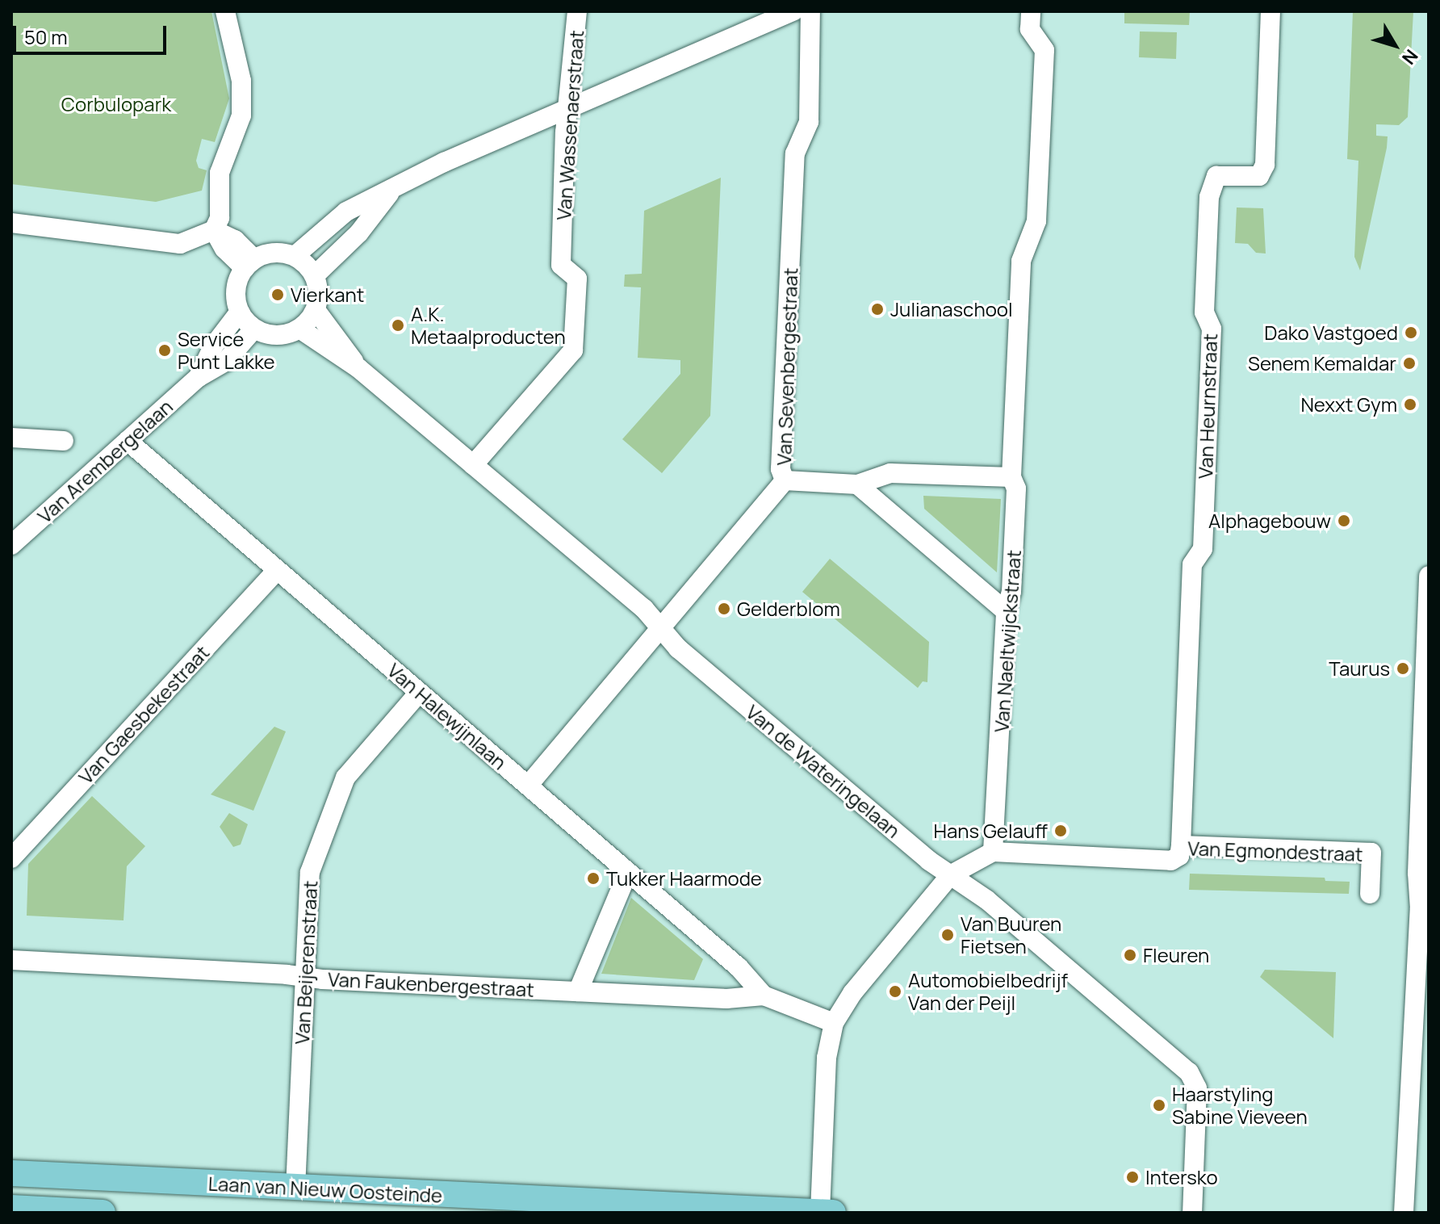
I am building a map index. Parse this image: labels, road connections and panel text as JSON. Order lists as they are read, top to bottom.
{
  "streets": {
    "main road": ["Laan van Nieuw Oosteinde"],
    "street": [
      "Van Wassenaerstraat",
      "Van Sevenbergestraat",
      "Van Heurnstraat",
      "Van Arembergelaan",
      "Van Naeltwijckstraat",
      "Van Gaesbekestraat",
      "Van Halewijnlaan",
      "Van de Wateringelaan",
      "Van Egmondestraat",
      "Van Beijerenstraat",
      "Van Faukenbergestraat"
    ]
  },
  "crossings": [
    ["Van Wassenaerstraat", "Van de Wateringelaan"],
    ["Van Sevenbergestraat", "Van Halewijnlaan"],
    ["Van Sevenbergestraat", "Van de Wateringelaan"],
    ["Van Heurnstraat", "Van Egmondestraat"],
    ["Van Arembergelaan", "Van Halewijnlaan"],
    ["Van Arembergelaan", "Van de Wateringelaan"],
    ["Van Naeltwijckstraat", "Van Egmondestraat"],
    ["Van Gaesbekestraat", "Van Halewijnlaan"],
    ["Van Halewijnlaan", "Van Beijerenstraat"],
    ["Van Halewijnlaan", "Van Faukenbergestraat"],
    ["Van Beijerenstraat", "Van Faukenbergestraat"],
    ["Van Beijerenstraat", "Laan van Nieuw Oosteinde"]
  ],
  "parks": ["Corbulopark"],
  "places": [
    "Vierkant",
    "Julianaschool",
    "A.K. Metaalproducten",
    "Dako Vastgoed",
    "Service Punt Lakke",
    "Senem Kemaldar",
    "Nexxt Gym",
    "Alphagebouw",
    "Gelderblom",
    "Taurus",
    "Hans Gelauff",
    "Tukker Haarmode",
    "Van Buuren Fietsen",
    "Fleuren",
    "Automobielbedrijf Van der Peijl",
    "Haarstyling Sabine Vieveen",
    "Intersko"
  ],
  "scale_bar": "50 m",
  "north": "bottom right"
}
